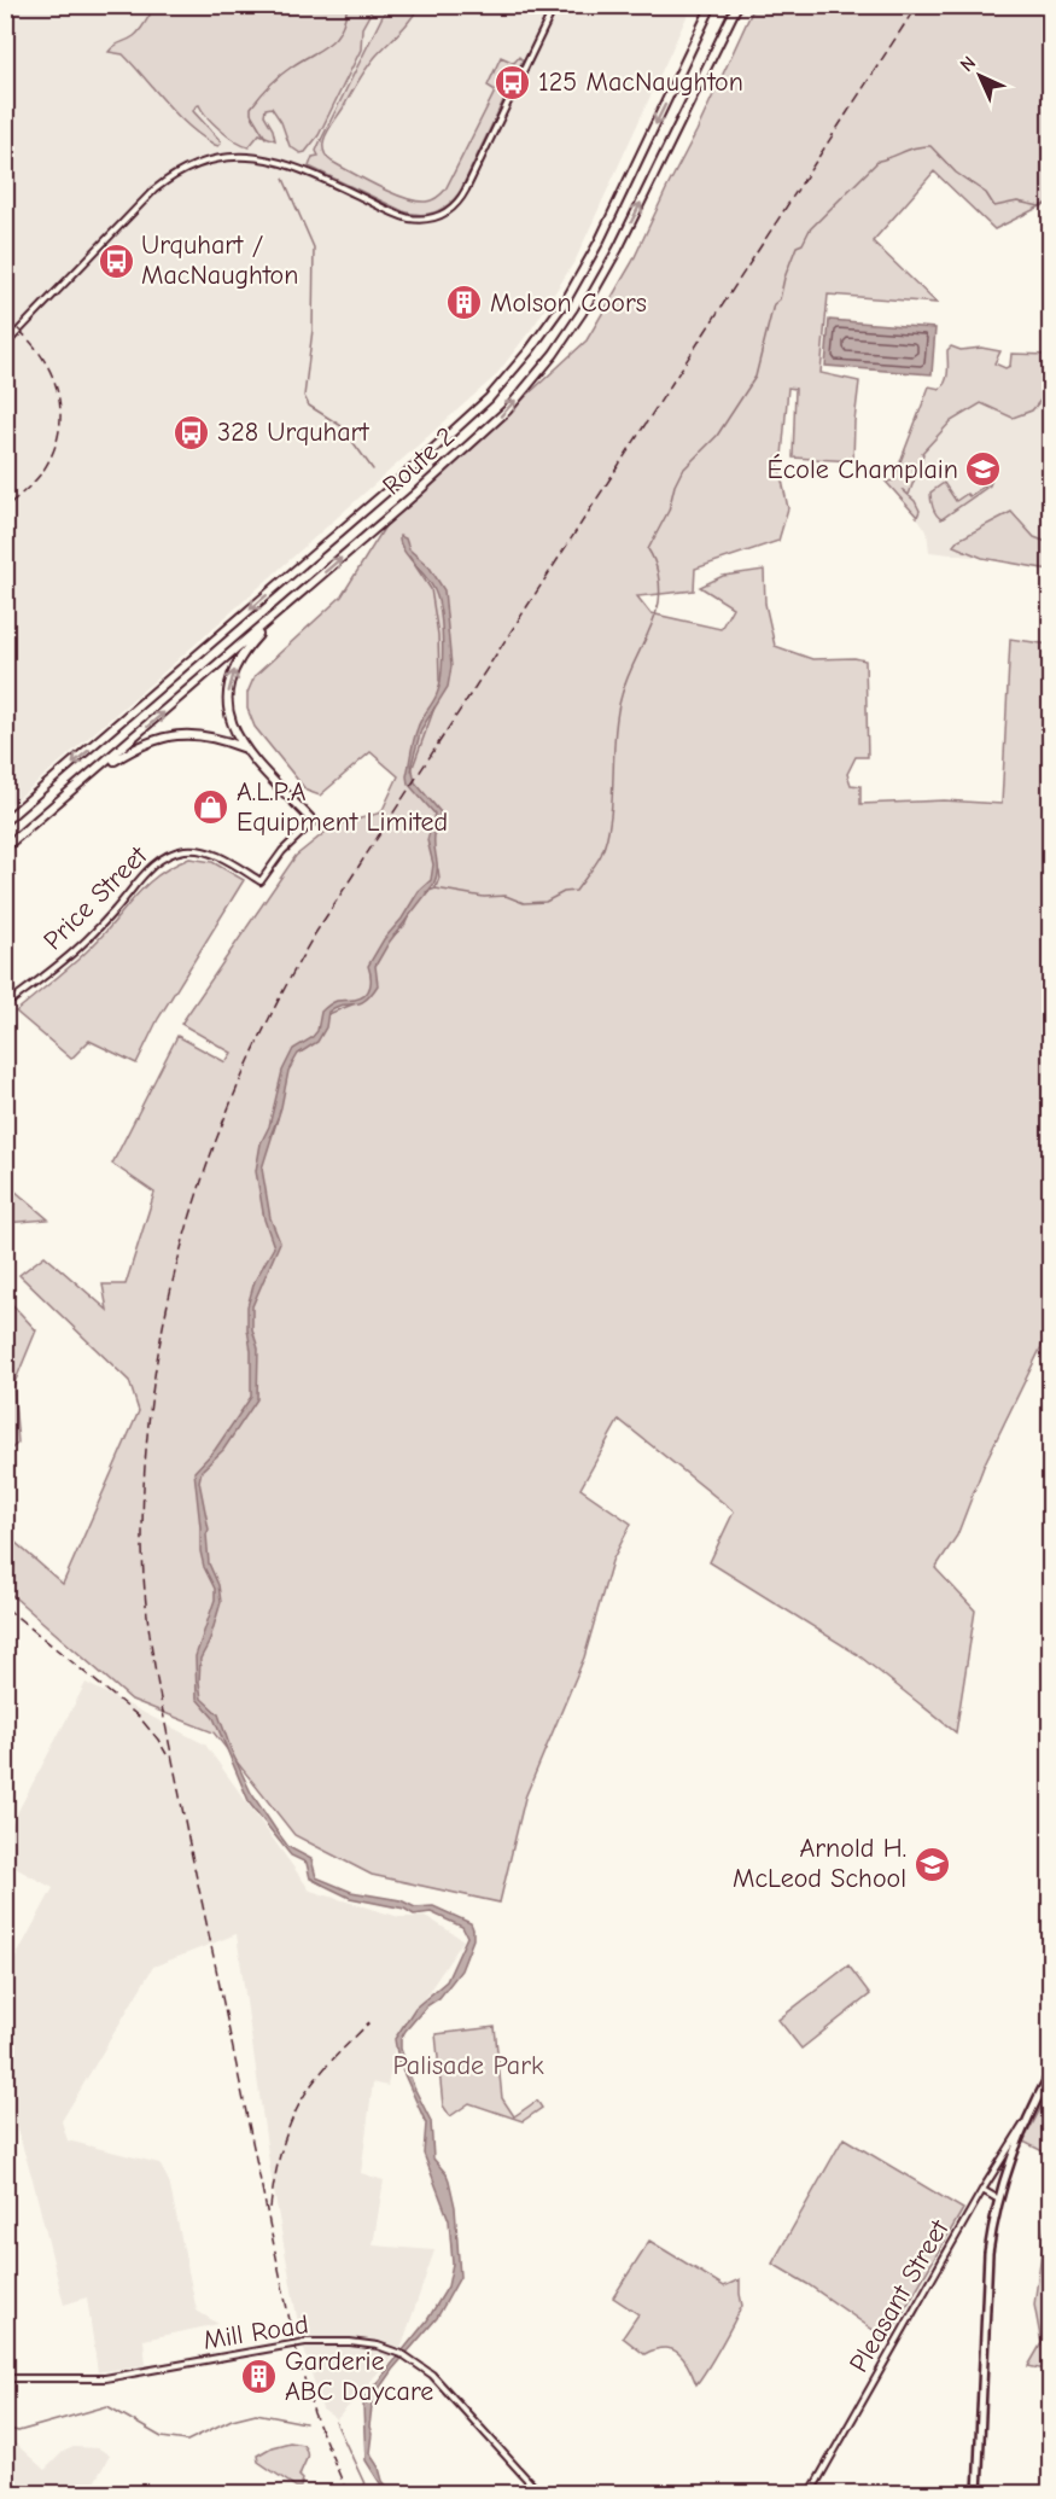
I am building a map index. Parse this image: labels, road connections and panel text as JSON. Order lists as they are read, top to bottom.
{
  "streets": {
    "highway": ["Route 2"],
    "street": ["Price Street", "Pleasant Street", "Mill Road"]
  },
  "parks": ["Palisade Park"],
  "places": {
    "bus stop": ["125 MacNaughton", "Urquhart / MacNaughton", "328 Urquhart"],
    "building": ["Molson Coors", "Garderie ABC Daycare"],
    "school or university": ["École Champlain", "Arnold H. McLeod School"],
    "shop": ["A.L.P.A Equipment Limited"]
  },
  "north": "top left"
}
